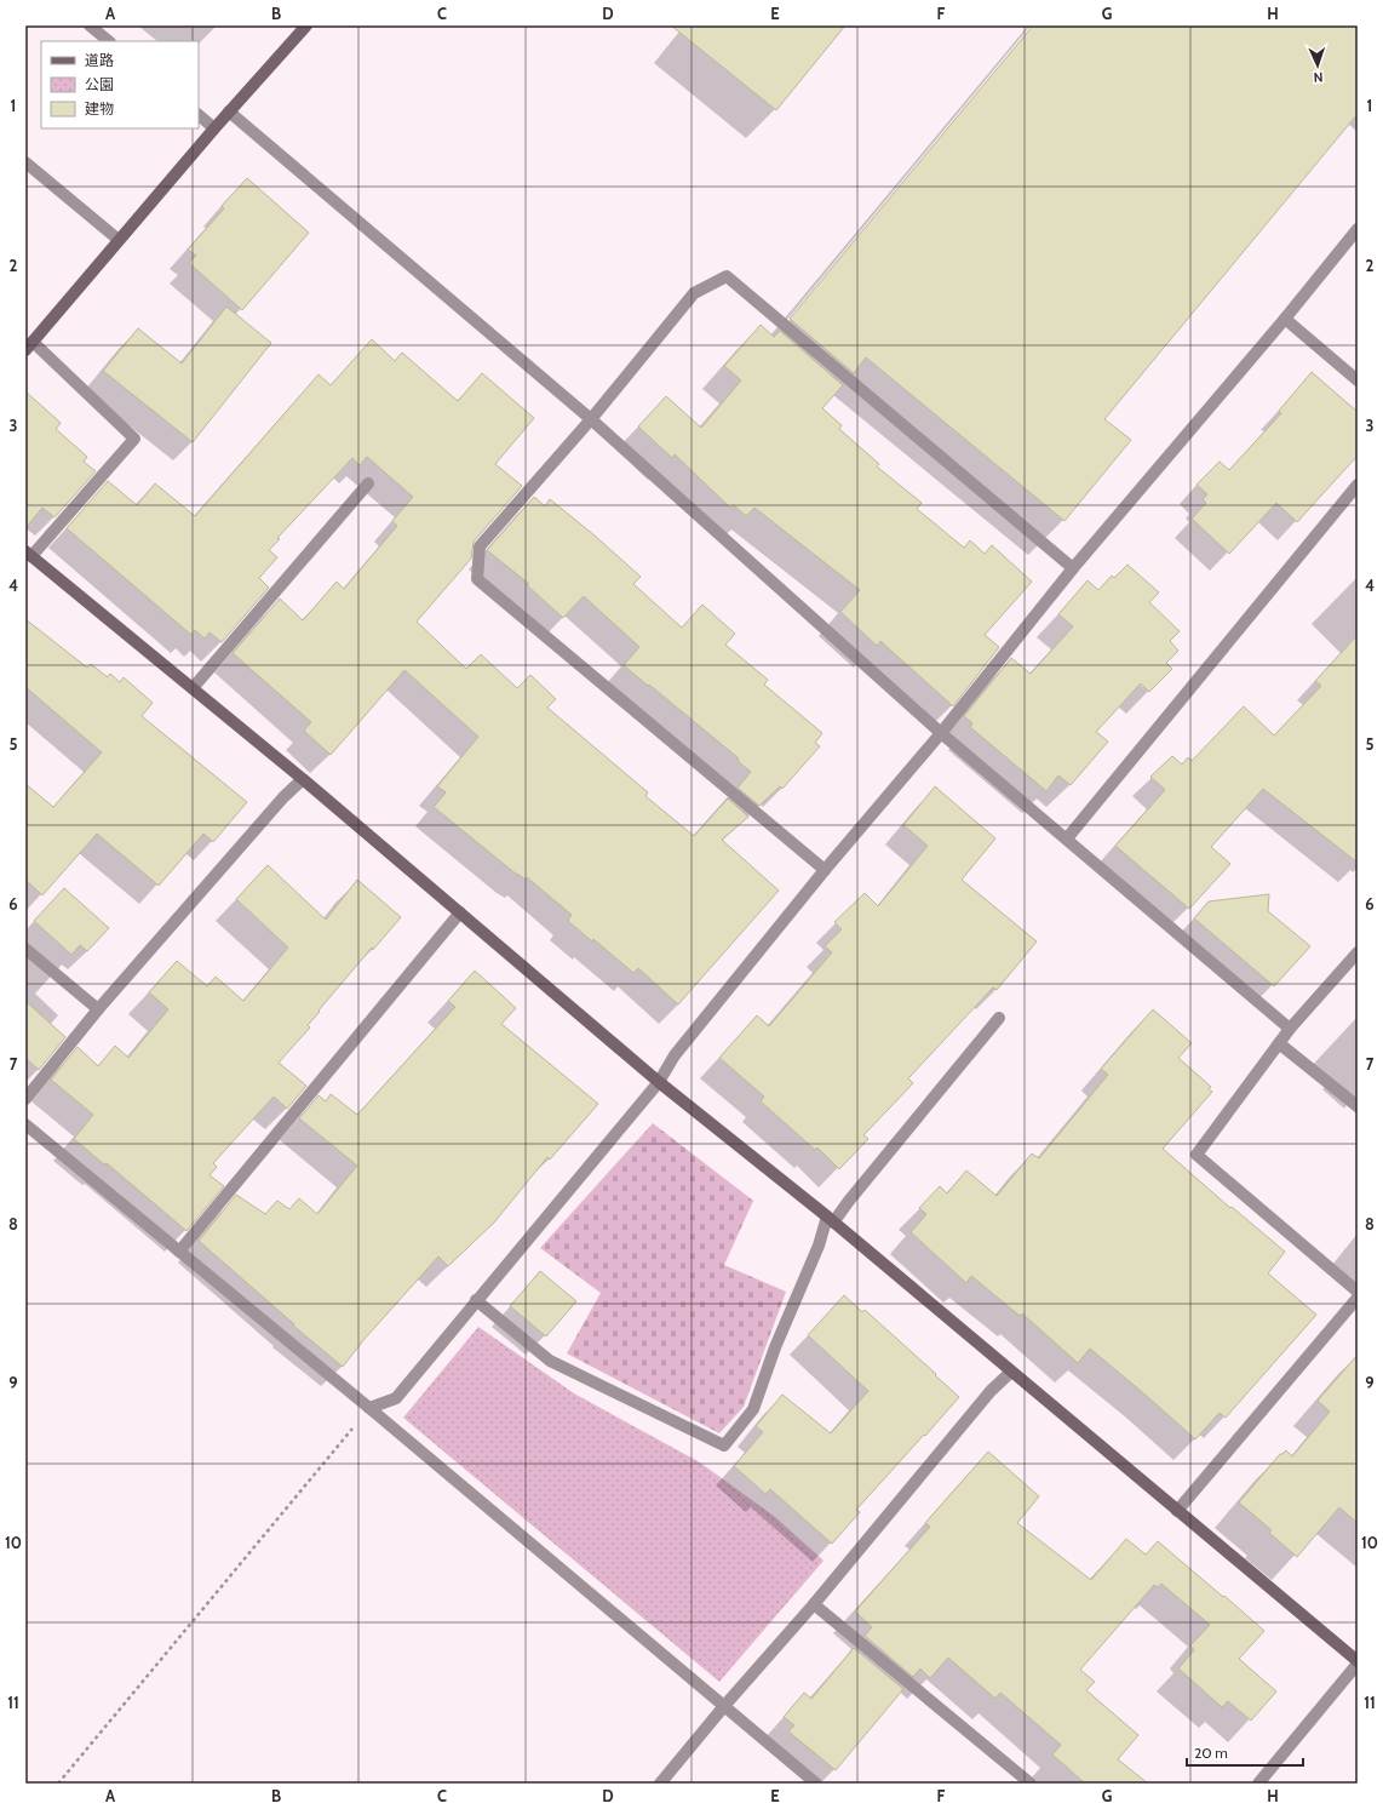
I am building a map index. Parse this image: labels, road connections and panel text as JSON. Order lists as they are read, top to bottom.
{
  "legend": ["道路", "公園", "建物"],
  "scale_bar": "20 m",
  "north": "bottom",
  "grid": {
    "columns": [
      "A",
      "B",
      "C",
      "D",
      "E",
      "F",
      "G",
      "H"
    ],
    "rows": [
      "1",
      "2",
      "3",
      "4",
      "5",
      "6",
      "7",
      "8",
      "9",
      "10",
      "11"
    ]
  }
}
